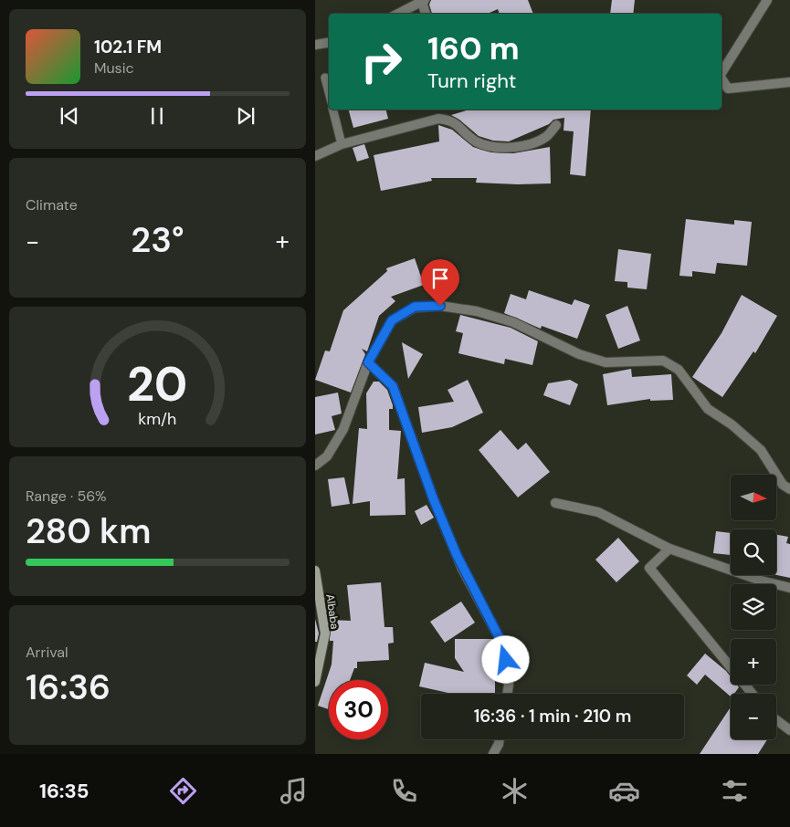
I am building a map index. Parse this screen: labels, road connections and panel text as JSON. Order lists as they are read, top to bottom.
{
  "streets": {
    "street": ["Albaba"]
  },
  "north": "right",
  "page": {
    "turn": ["160 m", "Turn right"],
    "song": ["102.1 FM", "Music"],
    "tile": [
      "Climate",
      ["Range · 56%", "280 km"],
      ["Arrival", "16:36"]
    ],
    "heat": ["−", "23°", "+"],
    "map_buttons": ["+", "−"],
    "limit": "30",
    "trip": "16:36 · 1 min · 210 m",
    "tabs": "16:35",
    "gauge": ["20", "km/h"]
  }
}
